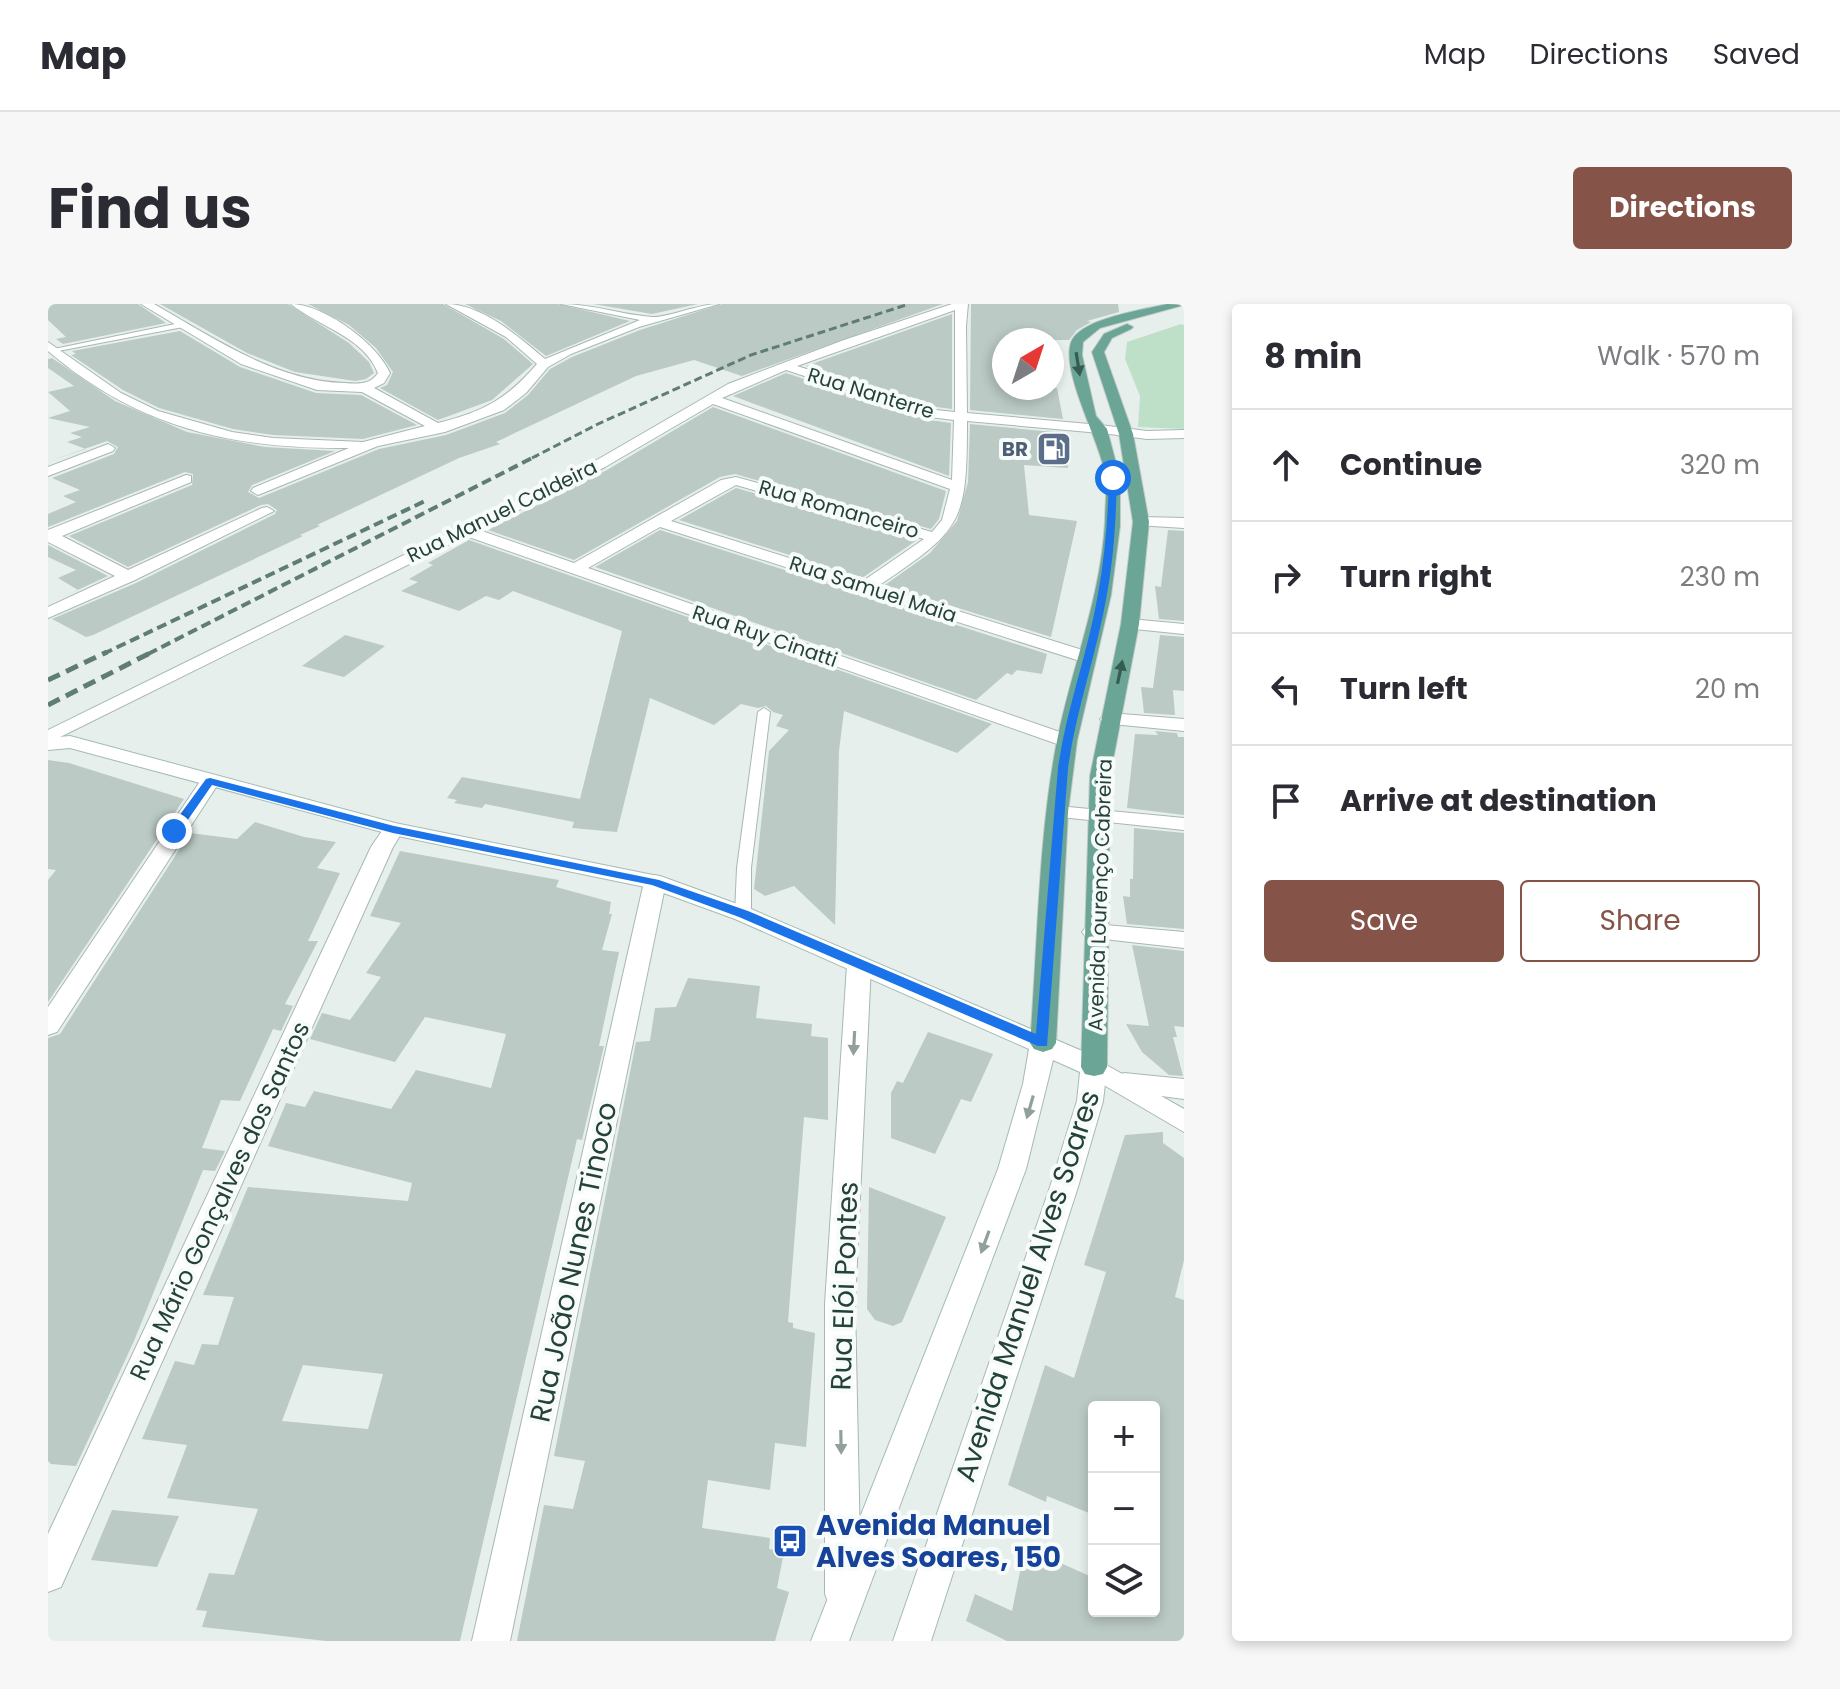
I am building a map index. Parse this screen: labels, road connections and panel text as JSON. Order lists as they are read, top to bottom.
{
  "streets": {
    "main road": ["Avenida Lourenço Cabreira"],
    "street": [
      "Rua Nanterre",
      "Rua Romanceiro",
      "Rua Manuel Caldeira",
      "Rua Samuel Maia",
      "Rua Ruy Cinatti",
      "Rua Mário Gonçalves dos Santos",
      "Rua João Nunes Tinoco",
      "Rua Elói Pontes",
      "Avenida Manuel Alves Soares"
    ]
  },
  "crossings": [
    ["Rua Nanterre", "Rua Manuel Caldeira"],
    ["Rua Nanterre", "Avenida Lourenço Cabreira"],
    ["Rua Romanceiro", "Rua Samuel Maia"],
    ["Rua Romanceiro", "Rua Ruy Cinatti"],
    ["Rua Manuel Caldeira", "Rua Ruy Cinatti"],
    ["Rua Samuel Maia", "Avenida Lourenço Cabreira"],
    ["Rua Ruy Cinatti", "Avenida Lourenço Cabreira"],
    ["Avenida Lourenço Cabreira", "Avenida Manuel Alves Soares"],
    ["Rua Elói Pontes", "Avenida Manuel Alves Soares"]
  ],
  "one_way": ["Rua Elói Pontes"],
  "places": {
    "fuel station": ["BR"],
    "bus stop": ["Avenida Manuel Alves Soares, 150"]
  },
  "north": "top right",
  "page": {
    "header": "Map",
    "nav": ["Map", "Directions", "Saved"],
    "title": "Find us",
    "buttons": [
      "Directions",
      ["Save", "Share"]
    ],
    "heading": ["8 min", "Walk · 570 m"],
    "list": [
      ["Continue", "320 m"],
      ["Turn right", "230 m"],
      ["Turn left", "20 m"],
      "Arrive at destination"
    ],
    "map_buttons": ["+", "−"]
  }
}
